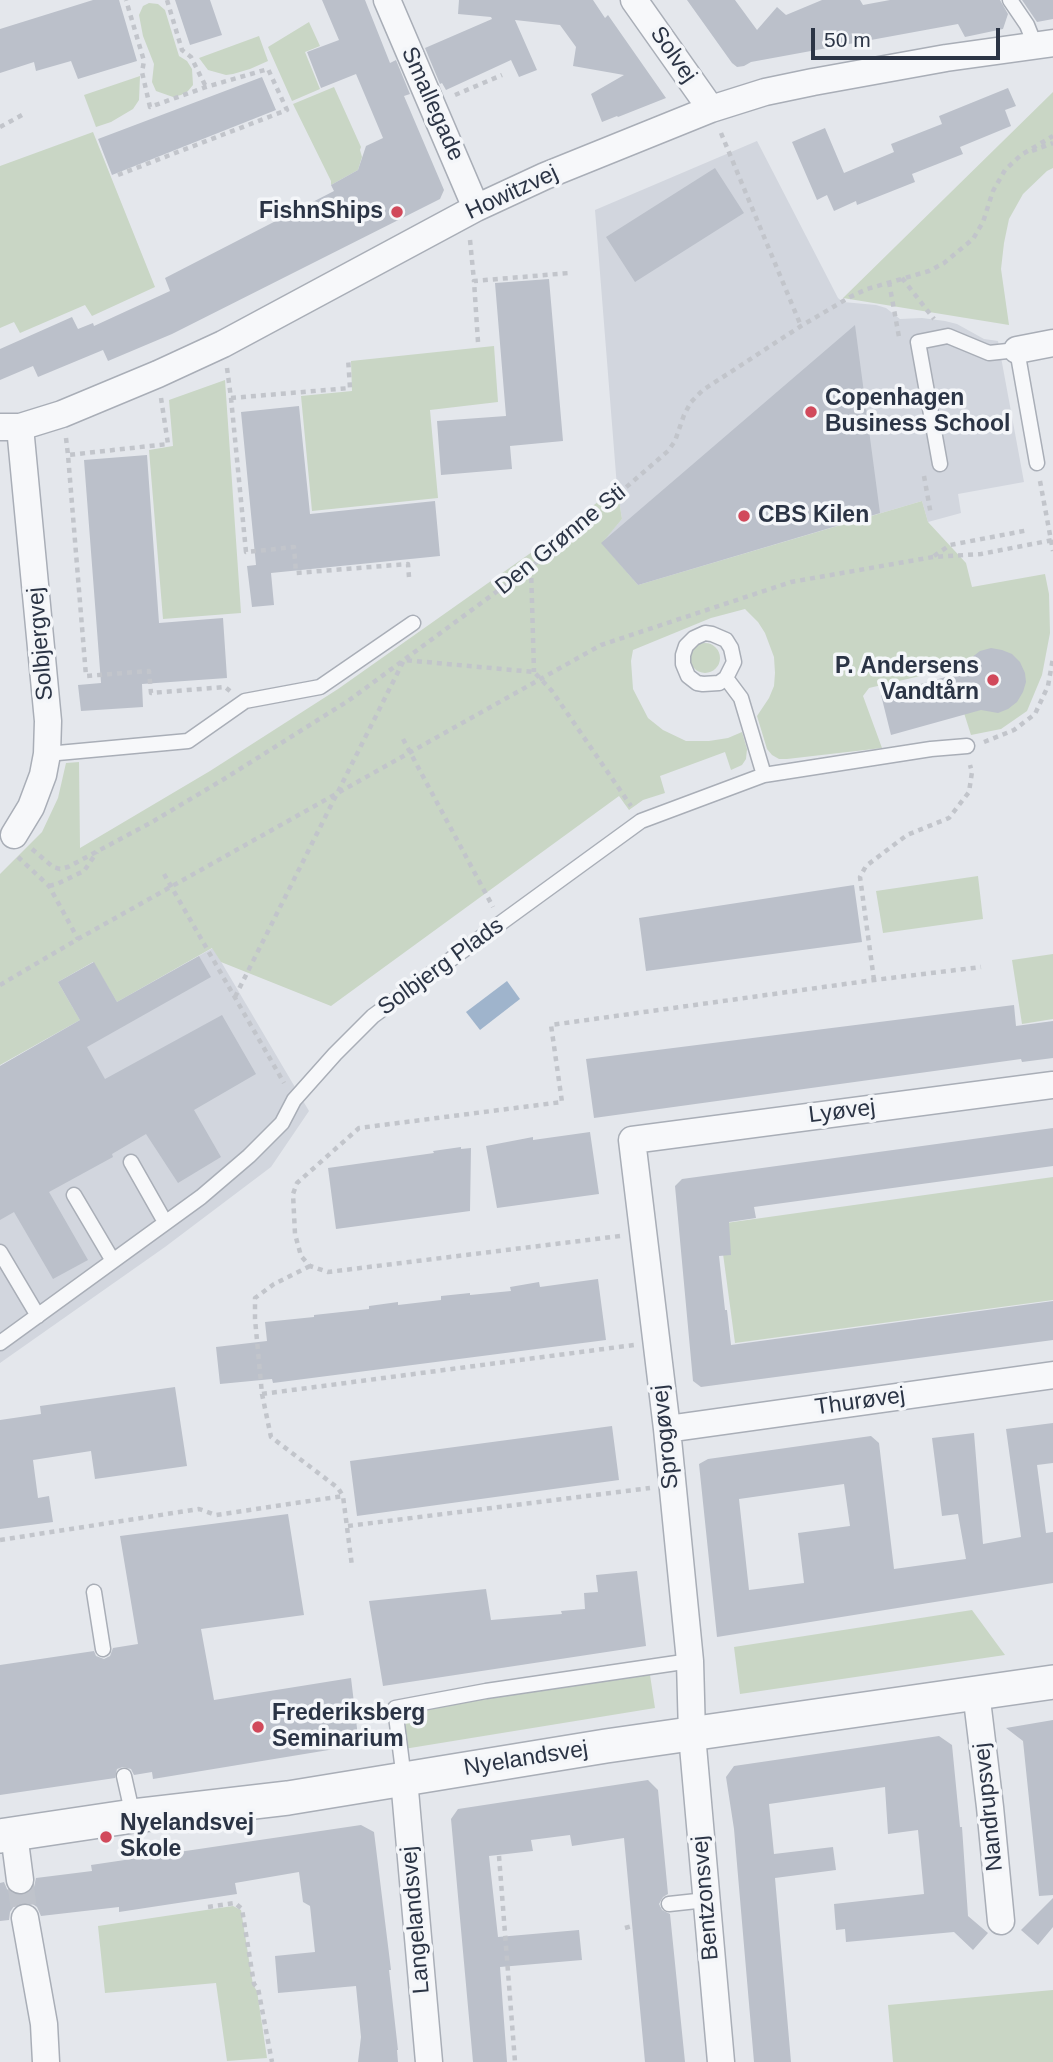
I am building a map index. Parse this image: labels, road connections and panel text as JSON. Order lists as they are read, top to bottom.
{
  "streets": {
    "street": [
      "Solvej",
      "Smallegade",
      "Howitzvej",
      "Solbjergvej",
      "Lyøvej",
      "Thurøvej",
      "Sprogøvej",
      "Nyelandsvej",
      "Nandrupsvej",
      "Bentzonsvej",
      "Langelandsvej"
    ],
    "lane": ["Solbjerg Plads"],
    "path": ["Den Grønne Sti"]
  },
  "crossings": [
    ["Solvej", "Howitzvej"],
    ["Smallegade", "Howitzvej"],
    ["Howitzvej", "Solbjergvej"],
    ["Den Grønne Sti", "Solbjergvej"],
    ["Lyøvej", "Sprogøvej"],
    ["Thurøvej", "Sprogøvej"],
    ["Sprogøvej", "Nyelandsvej"],
    ["Sprogøvej", "Bentzonsvej"],
    ["Nyelandsvej", "Nandrupsvej"],
    ["Nyelandsvej", "Bentzonsvej"],
    ["Nyelandsvej", "Langelandsvej"]
  ],
  "places": [
    "FishnShips",
    "Copenhagen Business School",
    "CBS Kilen",
    "P. Andersens Vandtårn",
    "Frederiksberg Seminarium",
    "Nyelandsvej Skole"
  ],
  "scale_bar": "50 m"
}
